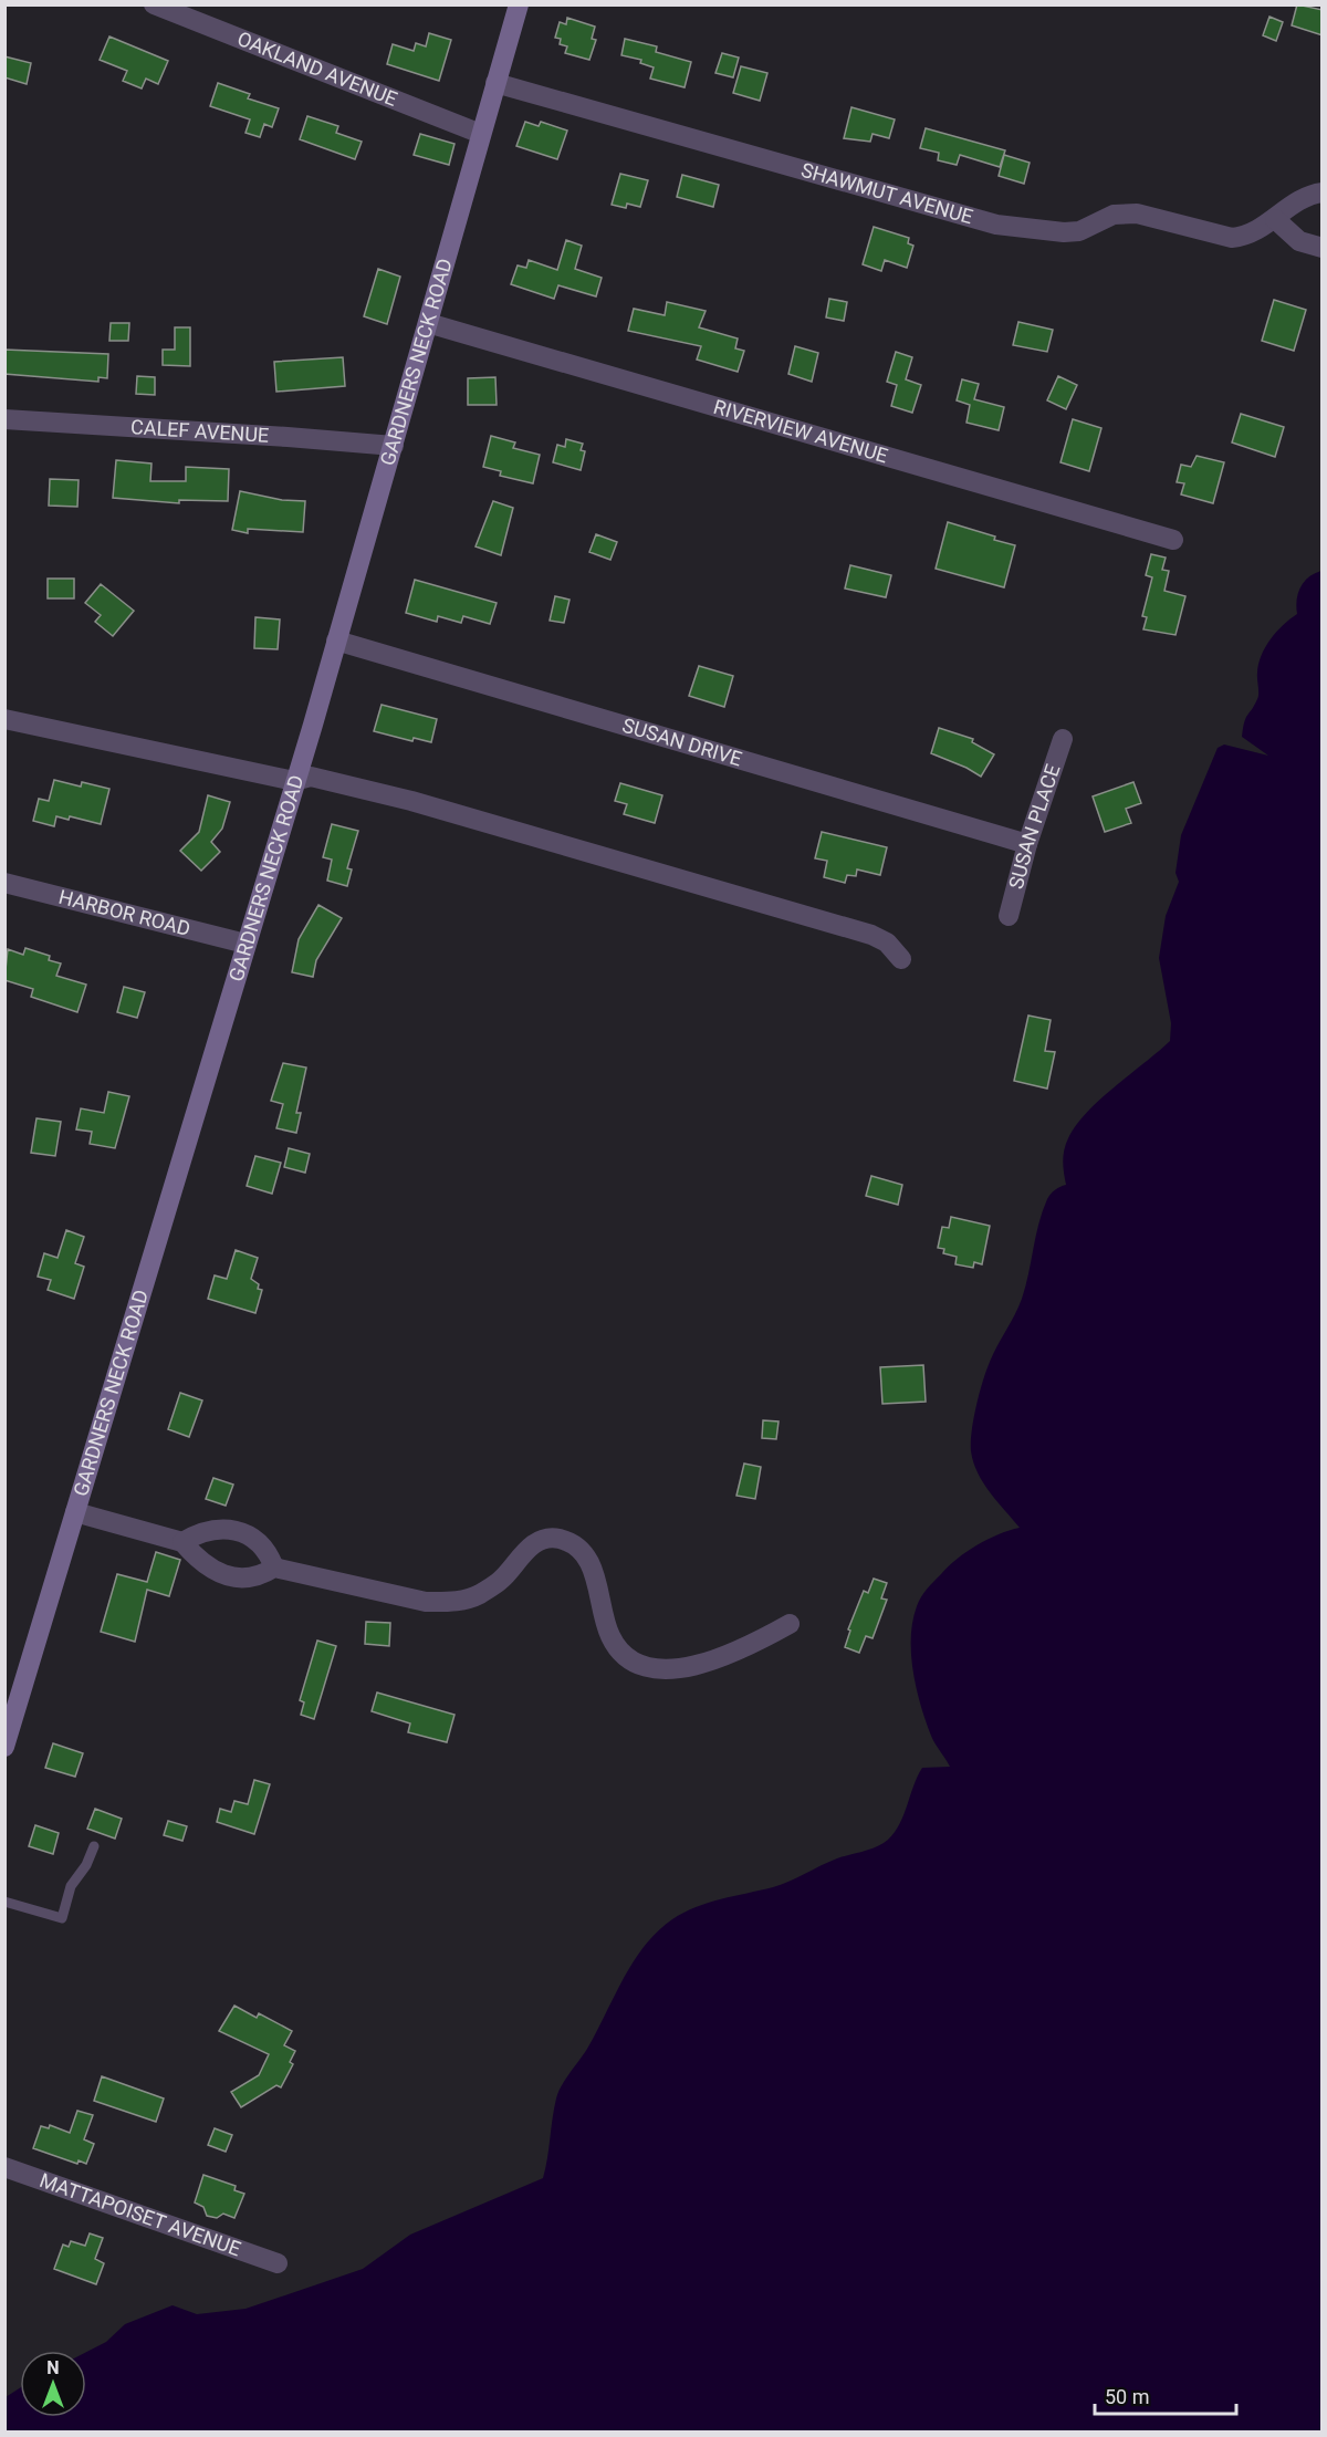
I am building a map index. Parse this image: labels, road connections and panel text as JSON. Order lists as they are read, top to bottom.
{
  "streets": {
    "street": [
      "OAKLAND AVENUE",
      "SHAWMUT AVENUE",
      "GARDNERS NECK ROAD",
      "CALEF AVENUE",
      "RIVERVIEW AVENUE",
      "SUSAN DRIVE",
      "SUSAN PLACE",
      "HARBOR ROAD",
      "MATTAPOISET AVENUE"
    ]
  },
  "crossings": [
    ["OAKLAND AVENUE", "GARDNERS NECK ROAD"],
    ["SHAWMUT AVENUE", "GARDNERS NECK ROAD"],
    ["GARDNERS NECK ROAD", "CALEF AVENUE"],
    ["GARDNERS NECK ROAD", "RIVERVIEW AVENUE"],
    ["GARDNERS NECK ROAD", "SUSAN DRIVE"],
    ["GARDNERS NECK ROAD", "HARBOR ROAD"],
    ["SUSAN DRIVE", "SUSAN PLACE"]
  ],
  "scale_bar": "50 m",
  "north": "top"
}
